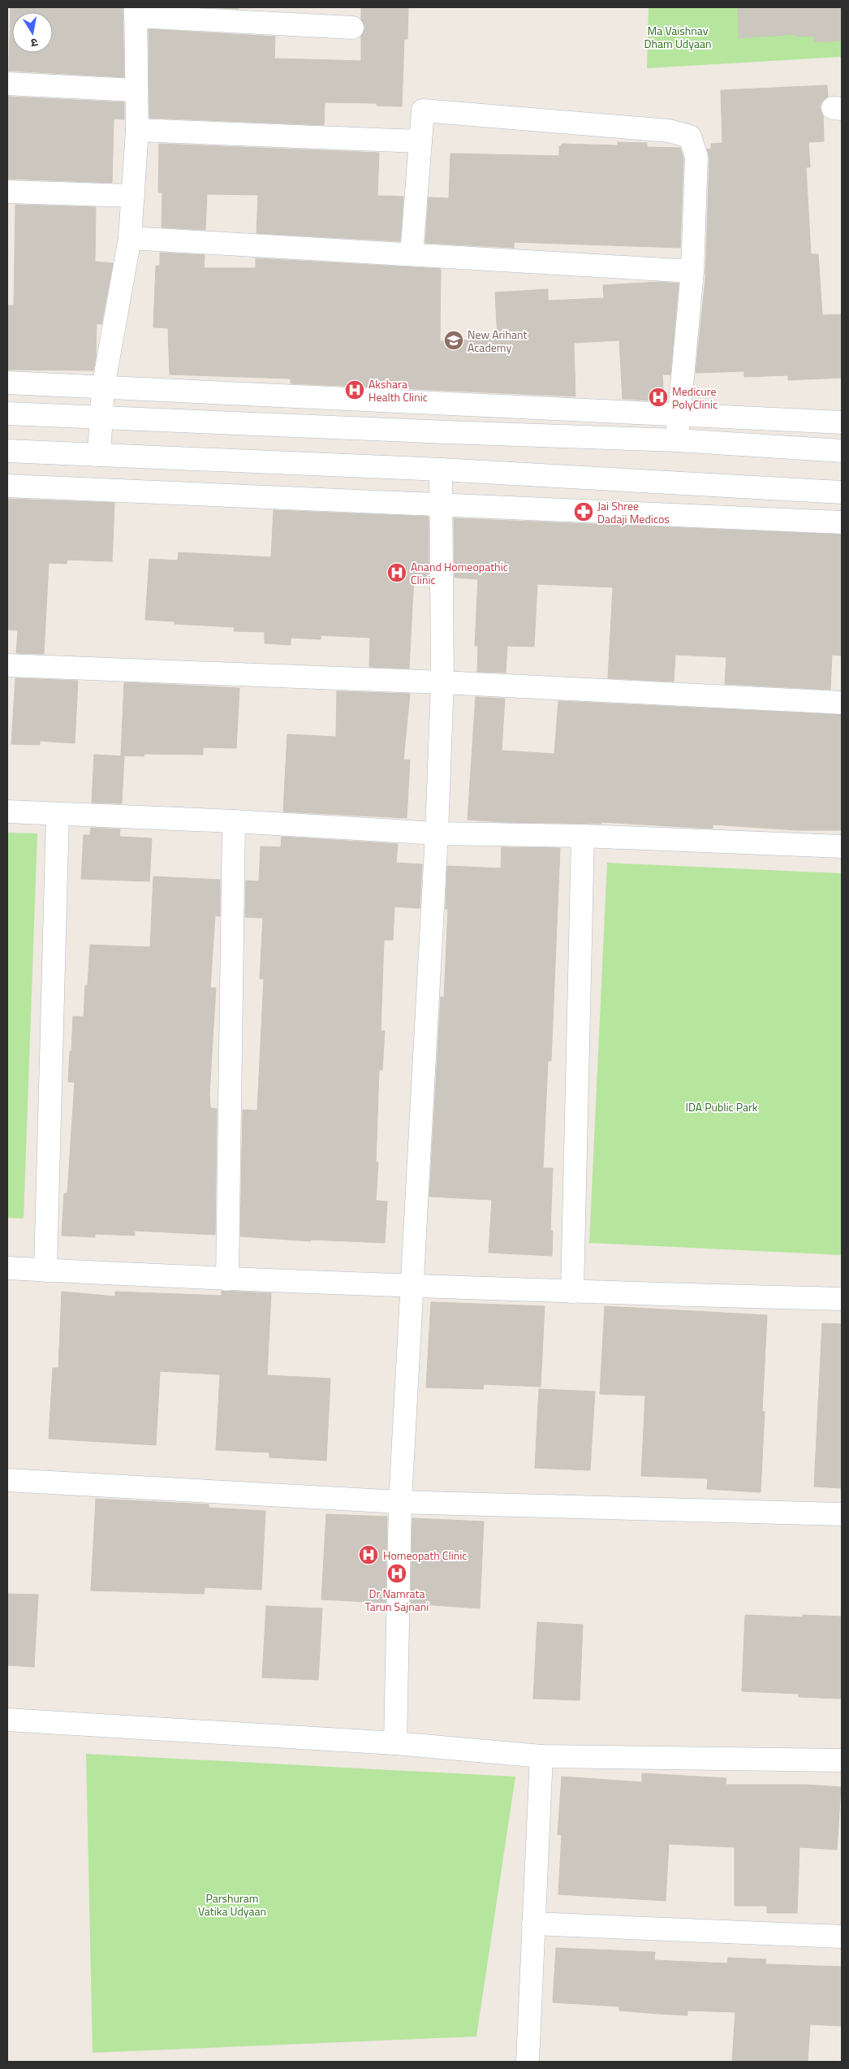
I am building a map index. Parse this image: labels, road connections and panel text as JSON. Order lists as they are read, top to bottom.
{
  "parks": ["Ma Vaishnav Dham Udyaan", "IDA Public Park", "Parshuram Vatika Udyaan"],
  "places": {
    "school or university": ["New Arihant Academy"],
    "hospital": [
      "Akshara Health Clinic",
      "Medicure PolyClinic",
      "Anand Homeopathic Clinic",
      "Homeopath Clinic",
      "Dr Namrata Tarun Sajnani"
    ],
    "pharmacy": ["Jai Shree Dadaji Medicos"]
  },
  "north": "bottom"
}
